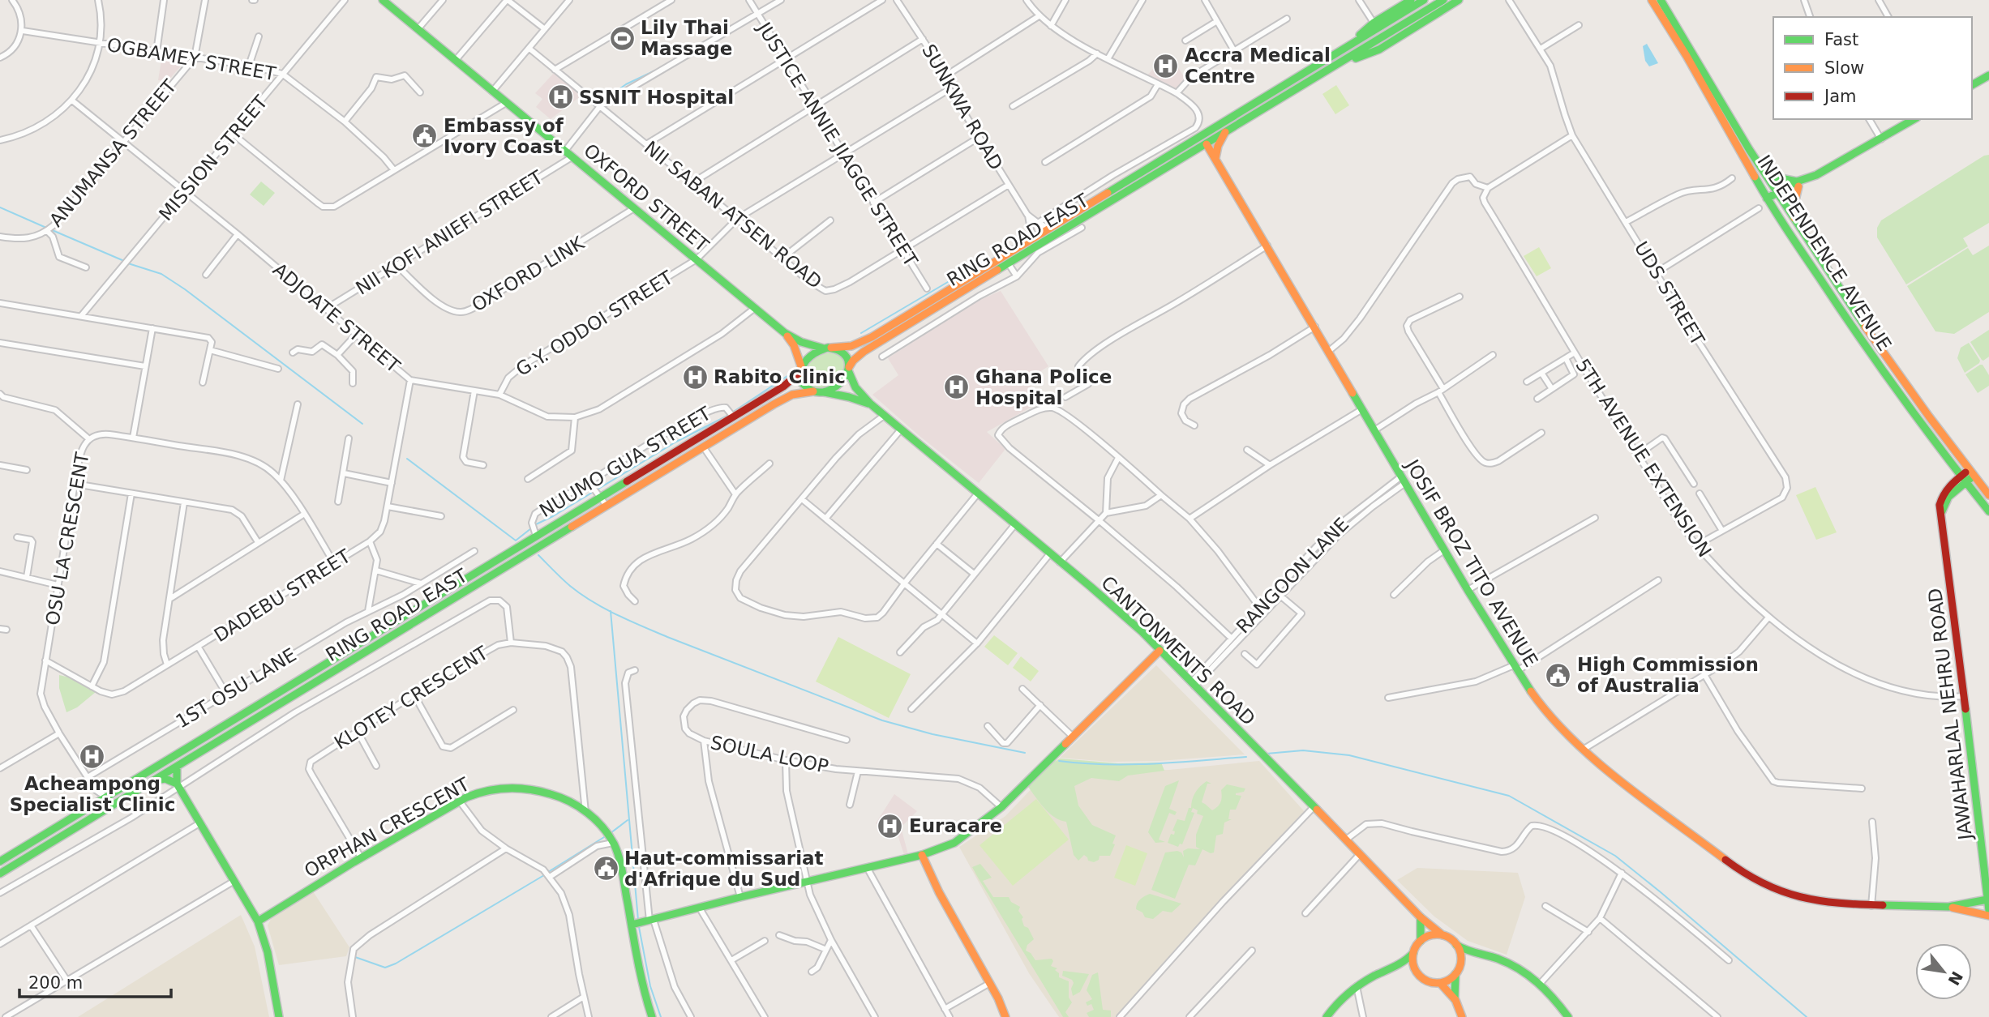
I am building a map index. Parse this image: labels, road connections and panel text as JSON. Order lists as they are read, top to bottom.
{
  "streets": {
    "main road": [
      "OXFORD STREET",
      "RING ROAD EAST",
      "INDEPENDENCE AVENUE",
      "JOSIF BROZ TITO AVENUE",
      "CANTONMENTS ROAD",
      "JAWAHARLAL NEHRU ROAD",
      "ORPHAN CRESCENT"
    ],
    "street": [
      "OGBAMEY STREET",
      "SUNKWA ROAD",
      "JUSTICE ANNIE JIAGGE STREET",
      "ANUMANSA STREET",
      "MISSION STREET",
      "NII SABAN ATSEN ROAD",
      "NII KOFI ANIEFI STREET",
      "OXFORD LINK",
      "UDS STREET",
      "ADJOATE STREET",
      "G.Y. ODDOI STREET",
      "5TH AVENUE EXTENSION",
      "NUUMO GUA STREET",
      "OSU LA CRESCENT",
      "RANGOON LANE",
      "DADEBU STREET",
      "1ST OSU LANE",
      "KLOTEY CRESCENT",
      "SOULA LOOP"
    ]
  },
  "crossings": [
    ["OGBAMEY STREET", "ANUMANSA STREET"],
    ["OGBAMEY STREET", "MISSION STREET"],
    ["SUNKWA ROAD", "NII SABAN ATSEN ROAD"],
    ["SUNKWA ROAD", "RING ROAD EAST"],
    ["SUNKWA ROAD", "G.Y. ODDOI STREET"],
    ["JUSTICE ANNIE JIAGGE STREET", "NII SABAN ATSEN ROAD"],
    ["JUSTICE ANNIE JIAGGE STREET", "G.Y. ODDOI STREET"],
    ["ANUMANSA STREET", "ADJOATE STREET"],
    ["MISSION STREET", "ADJOATE STREET"],
    ["OXFORD STREET", "NII KOFI ANIEFI STREET"],
    ["OXFORD STREET", "RING ROAD EAST"],
    ["OXFORD STREET", "OXFORD LINK"],
    ["OXFORD STREET", "ADJOATE STREET"],
    ["OXFORD STREET", "G.Y. ODDOI STREET"],
    ["OXFORD STREET", "CANTONMENTS ROAD"],
    ["NII SABAN ATSEN ROAD", "G.Y. ODDOI STREET"],
    ["NII KOFI ANIEFI STREET", "OXFORD LINK"],
    ["NII KOFI ANIEFI STREET", "ADJOATE STREET"],
    ["RING ROAD EAST", "NUUMO GUA STREET"],
    ["RING ROAD EAST", "OSU LA CRESCENT"],
    ["RING ROAD EAST", "JOSIF BROZ TITO AVENUE"],
    ["RING ROAD EAST", "CANTONMENTS ROAD"],
    ["INDEPENDENCE AVENUE", "JAWAHARLAL NEHRU ROAD"],
    ["UDS STREET", "5TH AVENUE EXTENSION"],
    ["ADJOATE STREET", "G.Y. ODDOI STREET"],
    ["ADJOATE STREET", "DADEBU STREET"],
    ["5TH AVENUE EXTENSION", "JAWAHARLAL NEHRU ROAD"],
    ["OSU LA CRESCENT", "DADEBU STREET"],
    ["OSU LA CRESCENT", "1ST OSU LANE"],
    ["JOSIF BROZ TITO AVENUE", "RANGOON LANE"],
    ["JOSIF BROZ TITO AVENUE", "JAWAHARLAL NEHRU ROAD"],
    ["RANGOON LANE", "CANTONMENTS ROAD"],
    ["KLOTEY CRESCENT", "ORPHAN CRESCENT"]
  ],
  "places": {
    "sports": ["Lily Thai Massage"],
    "hospital": [
      "Accra Medical Centre",
      "SSNIT Hospital",
      "Rabito Clinic",
      "Ghana Police Hospital",
      "Acheampong Specialist Clinic",
      "Euracare"
    ],
    "public building": ["Embassy of Ivory Coast", "High Commission of Australia", "Haut-commissariat d'Afrique du Sud"]
  },
  "legend": ["Fast", "Slow", "Jam"],
  "scale_bar": "200 m",
  "north": "bottom right"
}
